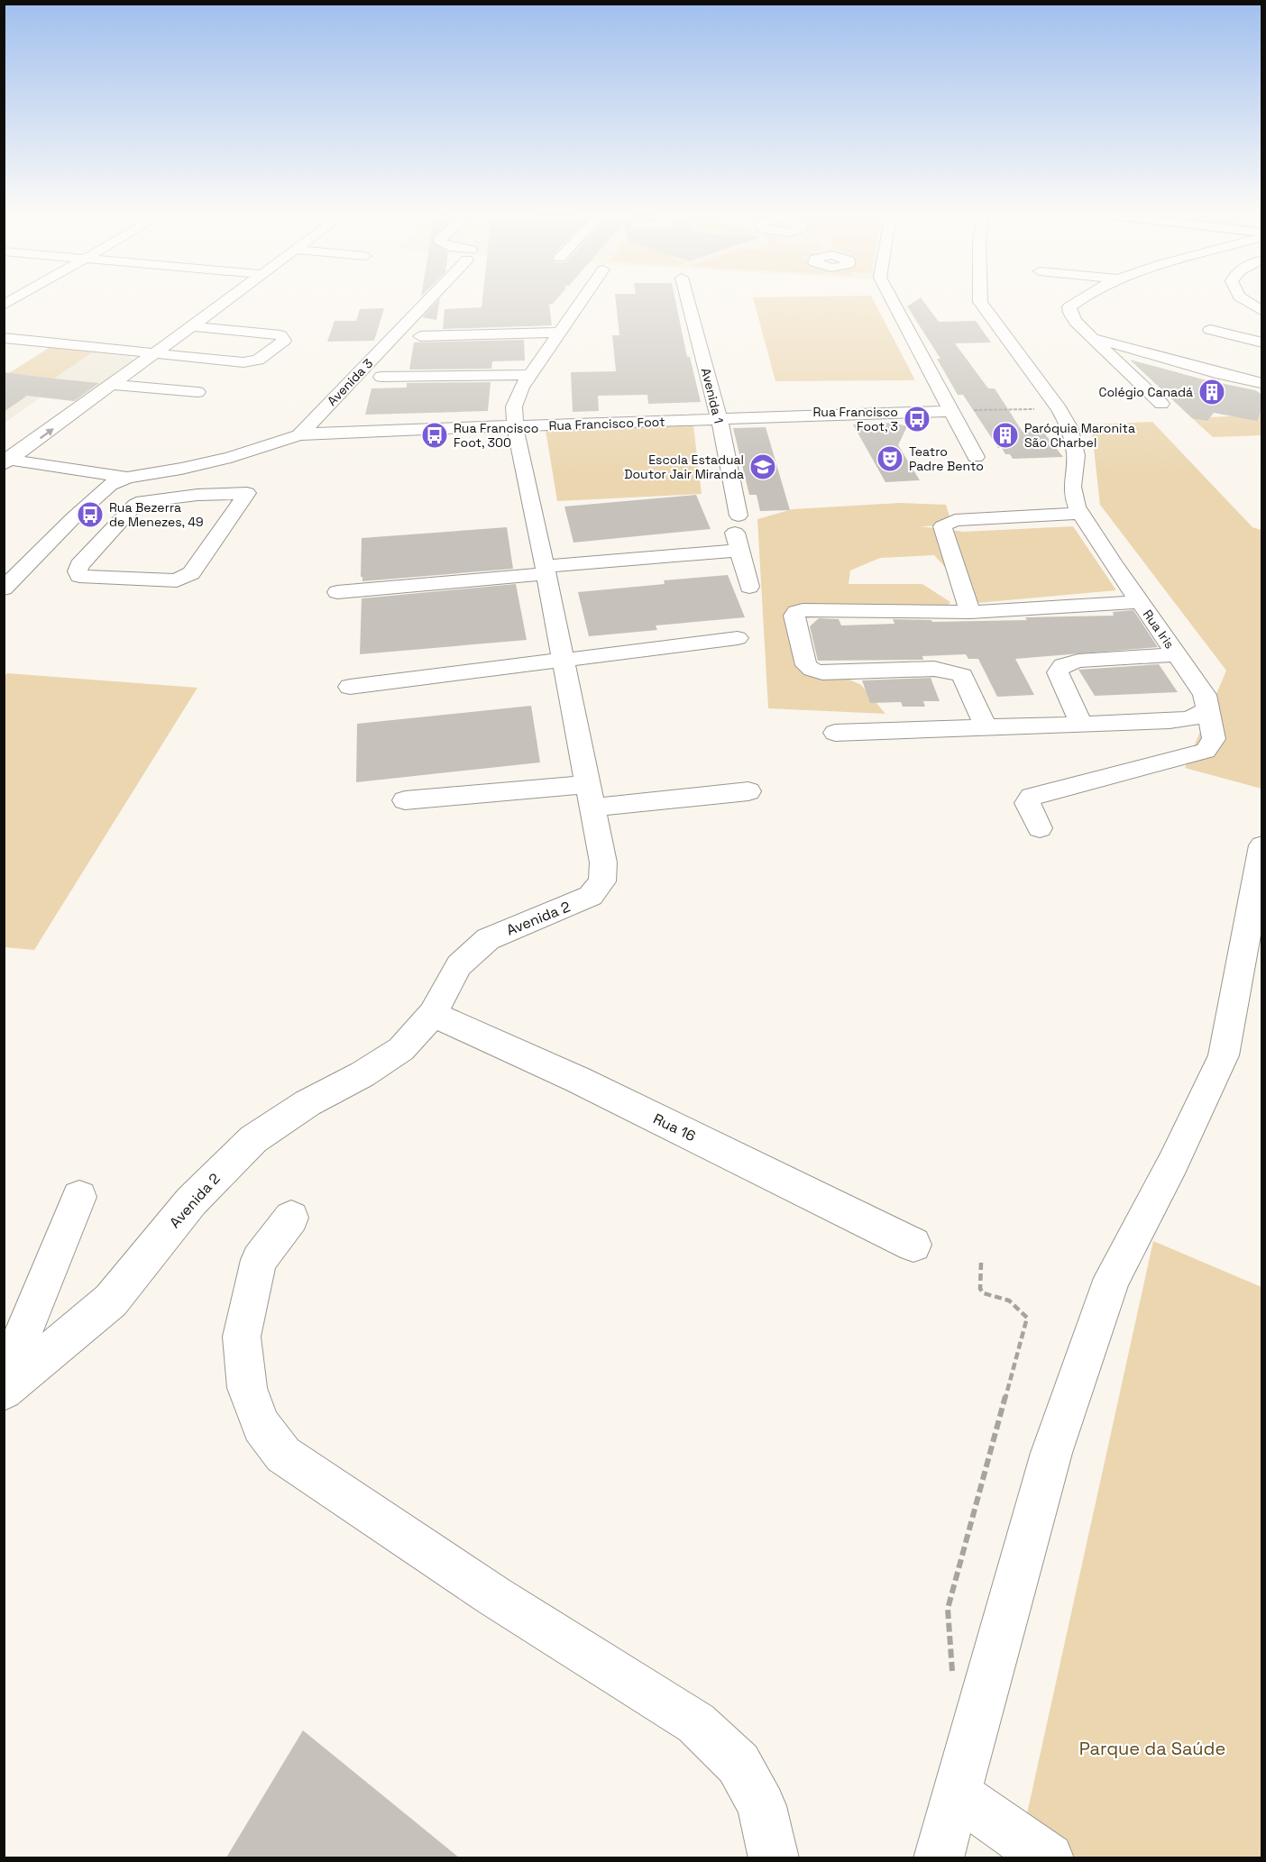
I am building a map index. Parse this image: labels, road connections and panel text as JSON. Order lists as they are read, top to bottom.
{
  "streets": {
    "street": [
      "Avenida 3",
      "Avenida 1",
      "Rua Francisco Foot",
      "Rua Iris",
      "Avenida 2",
      "Rua 16"
    ]
  },
  "crossings": [
    ["Avenida 3", "Rua Francisco Foot"],
    ["Avenida 1", "Rua Francisco Foot"],
    ["Rua Francisco Foot", "Avenida 2"],
    ["Avenida 2", "Rua 16"]
  ],
  "parks": ["Parque da Saúde"],
  "places": {
    "building": ["Colégio Canadá", "Paróquia Maronita São Charbel"],
    "bus stop": ["Rua Francisco Foot, 3", "Rua Francisco Foot, 300", "Rua Bezerra de Menezes, 49"],
    "theatre": ["Teatro Padre Bento"],
    "school or university": ["Escola Estadual Doutor Jair Miranda"]
  }
}
